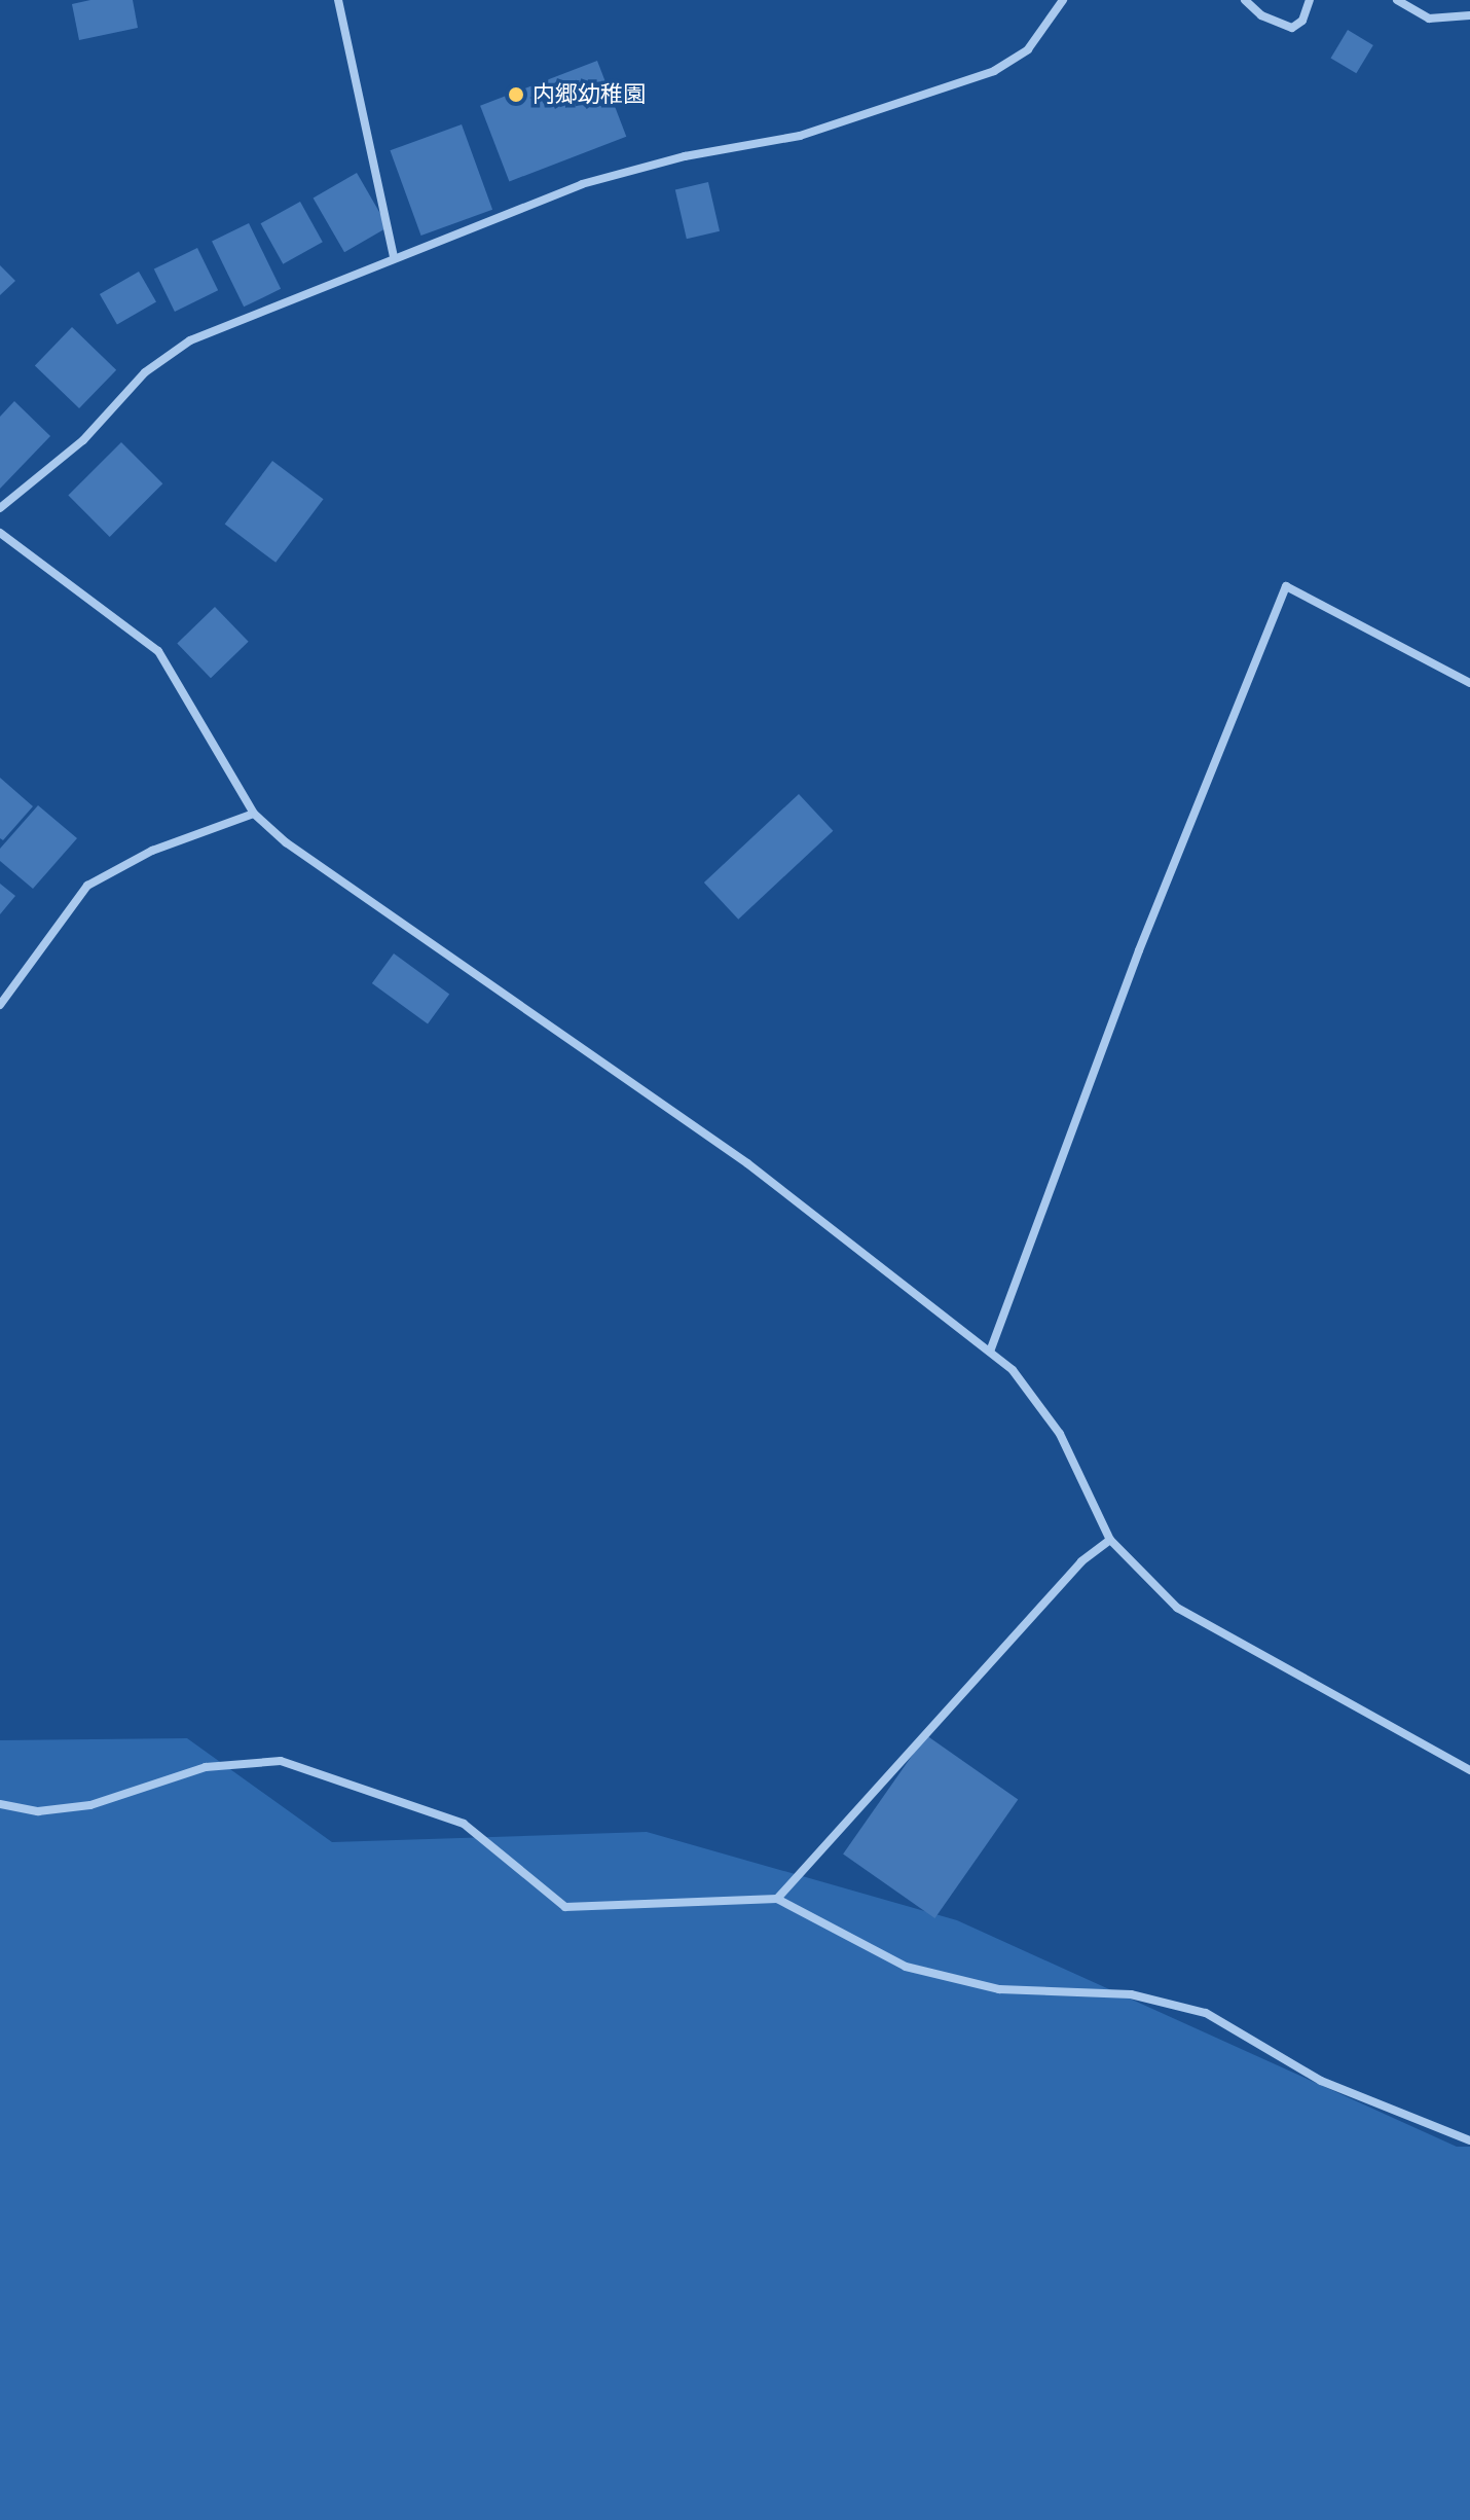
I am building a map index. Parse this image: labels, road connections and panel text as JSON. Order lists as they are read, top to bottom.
{
  "places": ["内郷幼稚園"]
}
